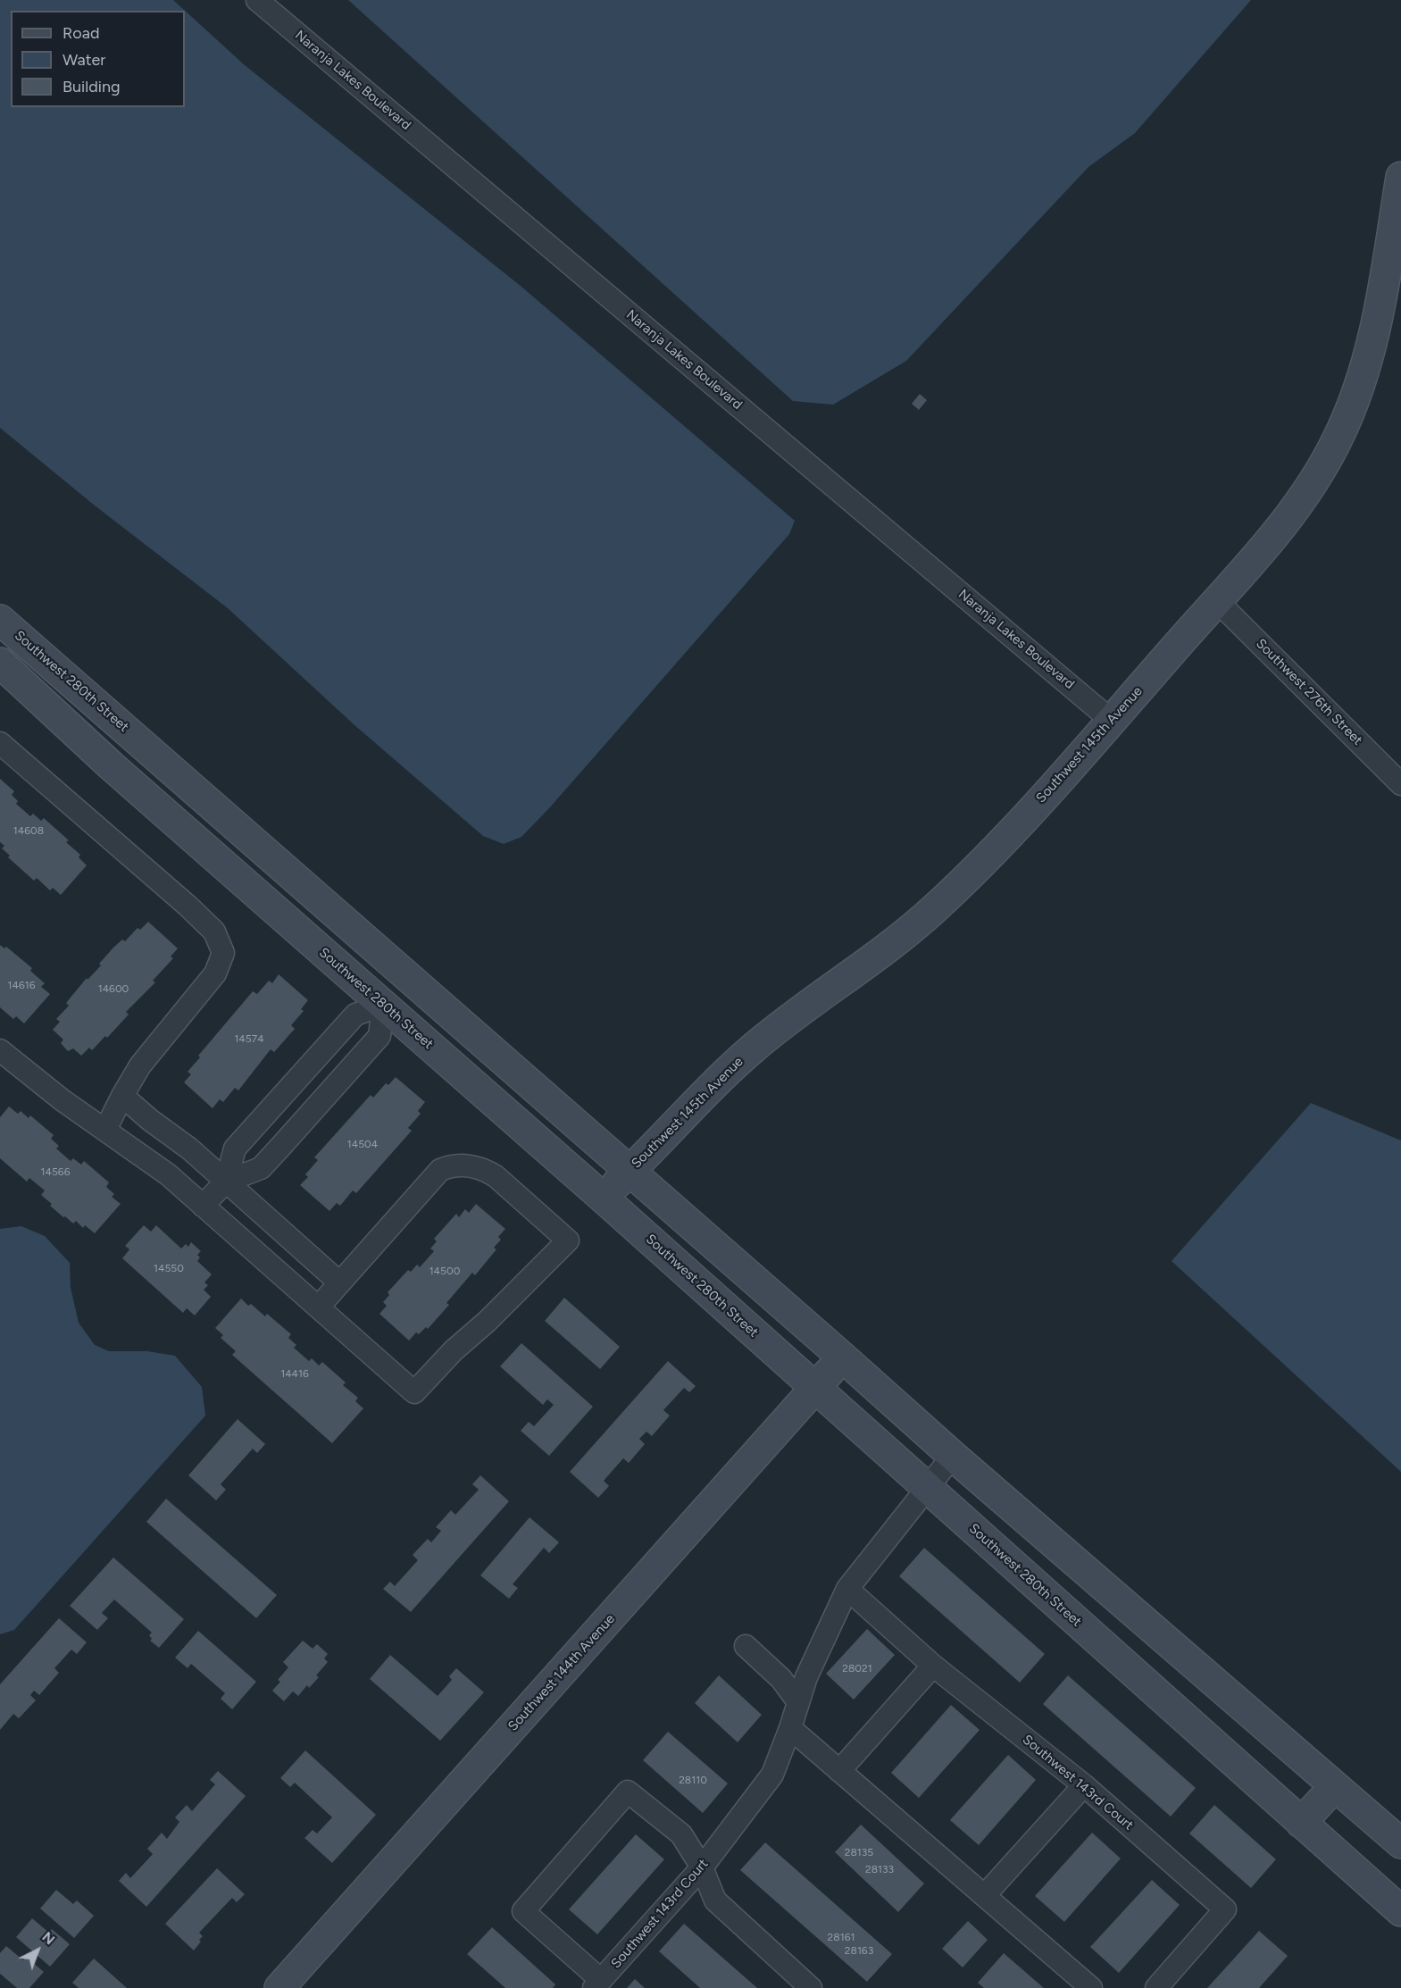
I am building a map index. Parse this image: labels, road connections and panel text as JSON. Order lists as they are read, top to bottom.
{
  "streets": {
    "street": [
      "Naranja Lakes Boulevard",
      "Southwest 280th Street",
      "Southwest 276th Street",
      "Southwest 145th Avenue",
      "Southwest 144th Avenue",
      "Southwest 143rd Court"
    ]
  },
  "crossings": [
    ["Naranja Lakes Boulevard", "Southwest 145th Avenue"],
    ["Southwest 280th Street", "Southwest 145th Avenue"],
    ["Southwest 280th Street", "Southwest 144th Avenue"],
    ["Southwest 280th Street", "Southwest 143rd Court"],
    ["Southwest 276th Street", "Southwest 145th Avenue"]
  ],
  "house_numbers": [
    "14608",
    "14616",
    "14600",
    "14574",
    "14504",
    "14566",
    "14550",
    "14500",
    "14416",
    "28021",
    "28110",
    "28135",
    "28133",
    "28161",
    "28163"
  ],
  "legend": ["Road", "Water", "Building"],
  "north": "top right"
}
